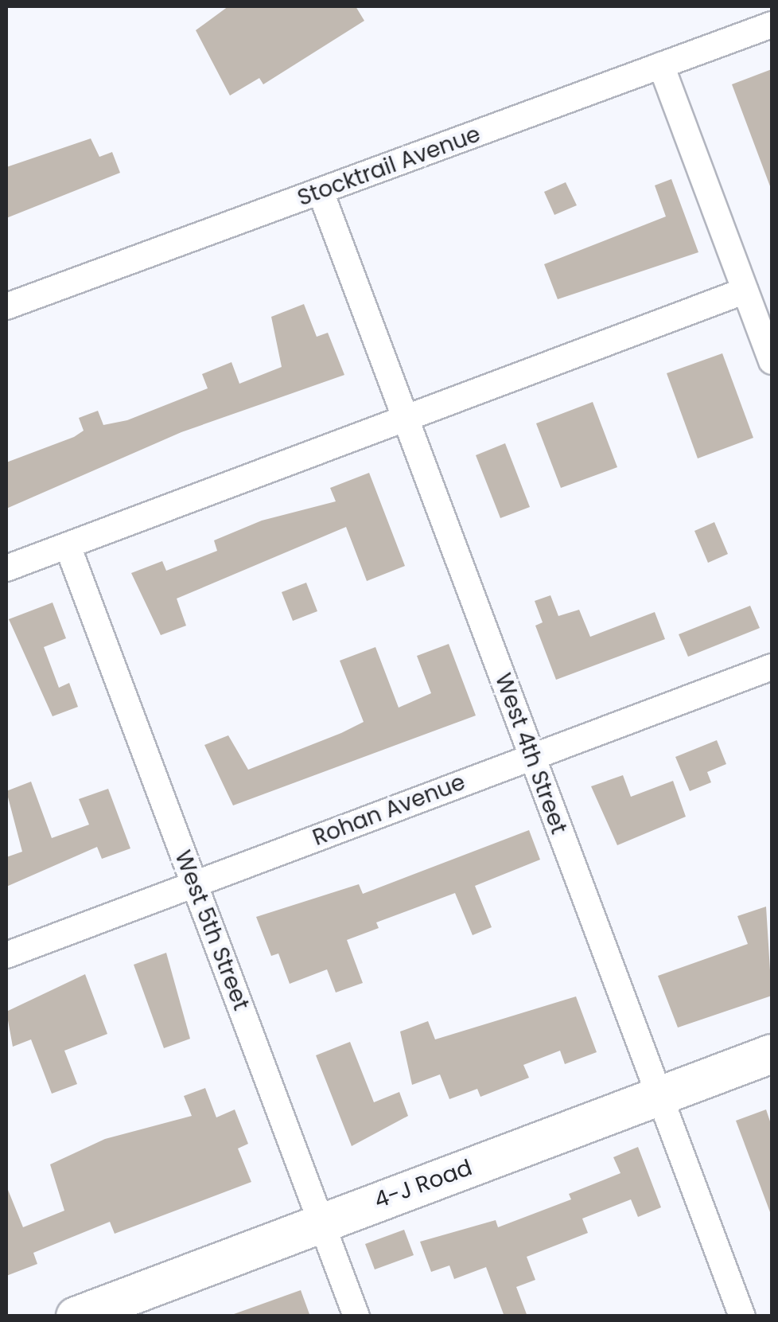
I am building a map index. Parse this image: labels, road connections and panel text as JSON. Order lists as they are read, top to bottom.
{
  "streets": {
    "main road": ["4-J Road"],
    "street": [
      "Stocktrail Avenue",
      "West 4th Street",
      "Rohan Avenue",
      "West 5th Street"
    ]
  },
  "crossings": [
    ["Stocktrail Avenue", "West 4th Street"],
    ["West 4th Street", "Rohan Avenue"],
    ["West 4th Street", "4-J Road"],
    ["Rohan Avenue", "West 5th Street"],
    ["West 5th Street", "4-J Road"]
  ]
}
